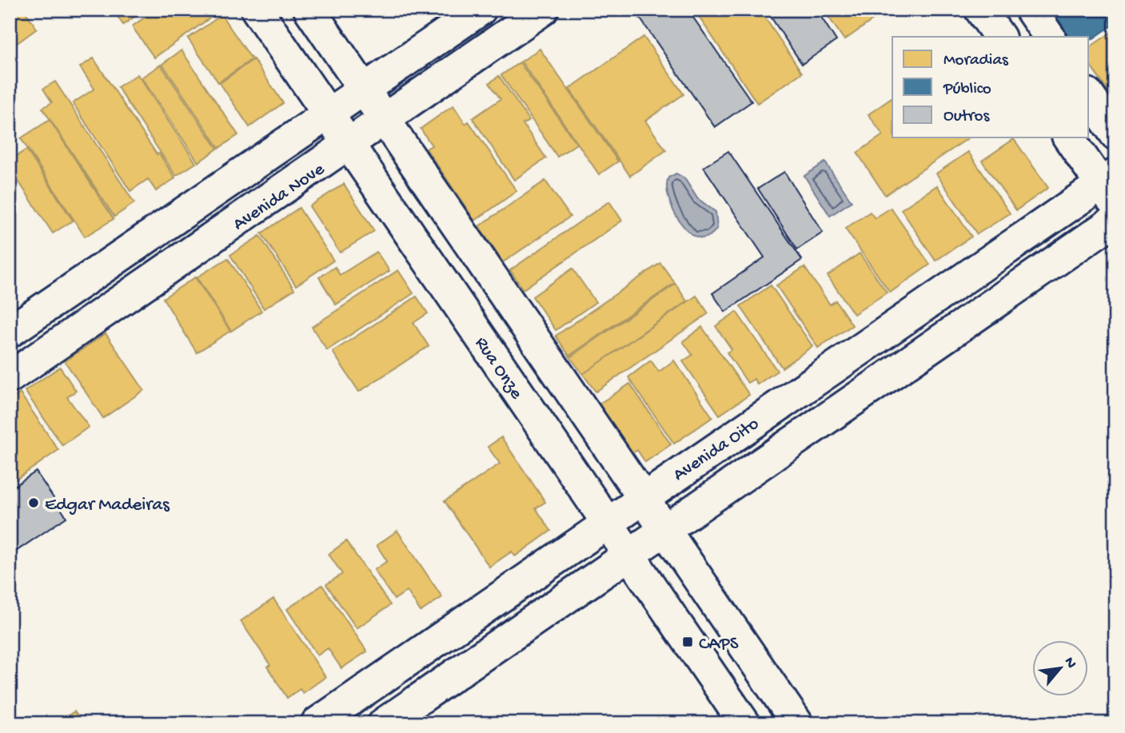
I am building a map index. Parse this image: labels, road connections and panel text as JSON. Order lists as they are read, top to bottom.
{
  "streets": {
    "street": ["Avenida Nove", "Rua Onze", "Avenida Oito"]
  },
  "crossings": [
    ["Avenida Nove", "Rua Onze"],
    ["Rua Onze", "Avenida Oito"]
  ],
  "places": {
    "other": ["Edgar Madeiras"],
    "transit": ["CAPS"]
  },
  "legend": ["Moradias", "Público", "Outros"],
  "north": "top right"
}
